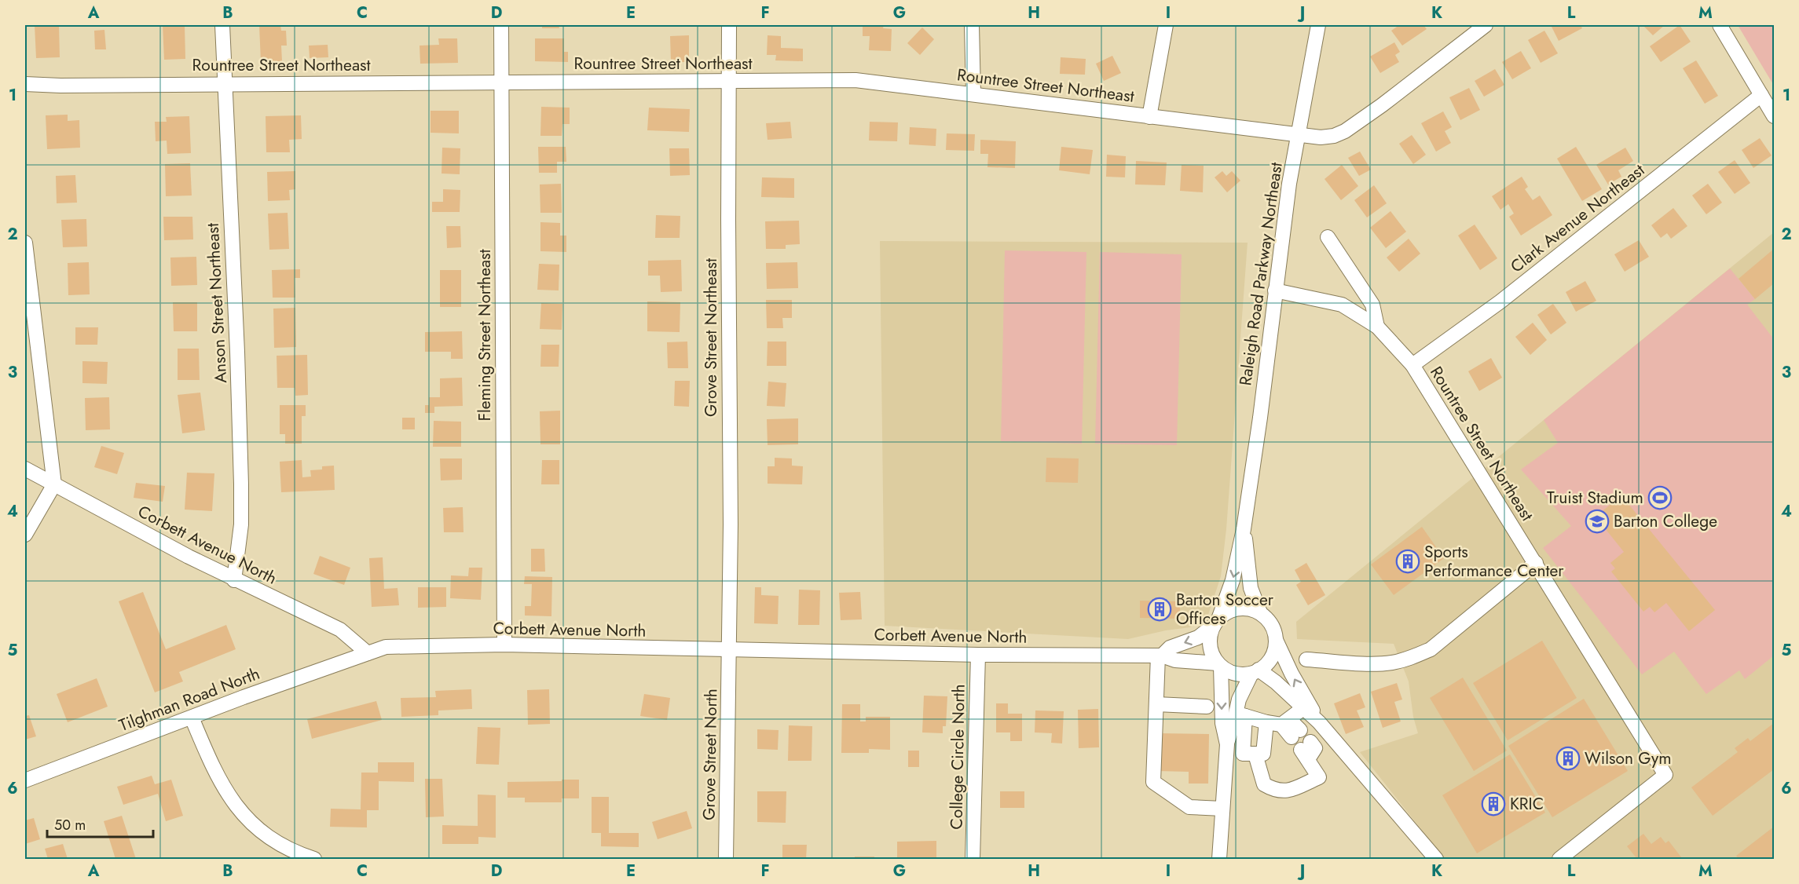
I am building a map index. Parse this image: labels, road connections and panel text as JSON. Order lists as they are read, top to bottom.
{
  "streets": {
    "street": [
      "Rountree Street Northeast",
      "Clark Avenue Northeast",
      "Raleigh Road Parkway Northeast",
      "Anson Street Northeast",
      "Fleming Street Northeast",
      "Grove Street Northeast",
      "Corbett Avenue North",
      "Tilghman Road North",
      "Grove Street North",
      "College Circle North"
    ]
  },
  "crossings": [
    ["Rountree Street Northeast", "Clark Avenue Northeast"],
    ["Rountree Street Northeast", "Raleigh Road Parkway Northeast"],
    ["Rountree Street Northeast", "Anson Street Northeast"],
    ["Rountree Street Northeast", "Fleming Street Northeast"],
    ["Rountree Street Northeast", "Grove Street Northeast"],
    ["Raleigh Road Parkway Northeast", "Corbett Avenue North"],
    ["Anson Street Northeast", "Corbett Avenue North"],
    ["Fleming Street Northeast", "Corbett Avenue North"],
    ["Grove Street Northeast", "Corbett Avenue North"],
    ["Grove Street Northeast", "Grove Street North"],
    ["Corbett Avenue North", "Tilghman Road North"],
    ["Corbett Avenue North", "Grove Street North"],
    ["Corbett Avenue North", "College Circle North"]
  ],
  "places": {
    "sports": ["Truist Stadium"],
    "school or university": ["Barton College"],
    "building": [
      "Sports Performance Center",
      "Barton Soccer Offices",
      "Wilson Gym",
      "KRIC"
    ]
  },
  "scale_bar": "50 m",
  "grid": {
    "columns": [
      "A",
      "B",
      "C",
      "D",
      "E",
      "F",
      "G",
      "H",
      "I",
      "J",
      "K",
      "L",
      "M"
    ],
    "rows": [
      "1",
      "2",
      "3",
      "4",
      "5",
      "6"
    ]
  }
}
